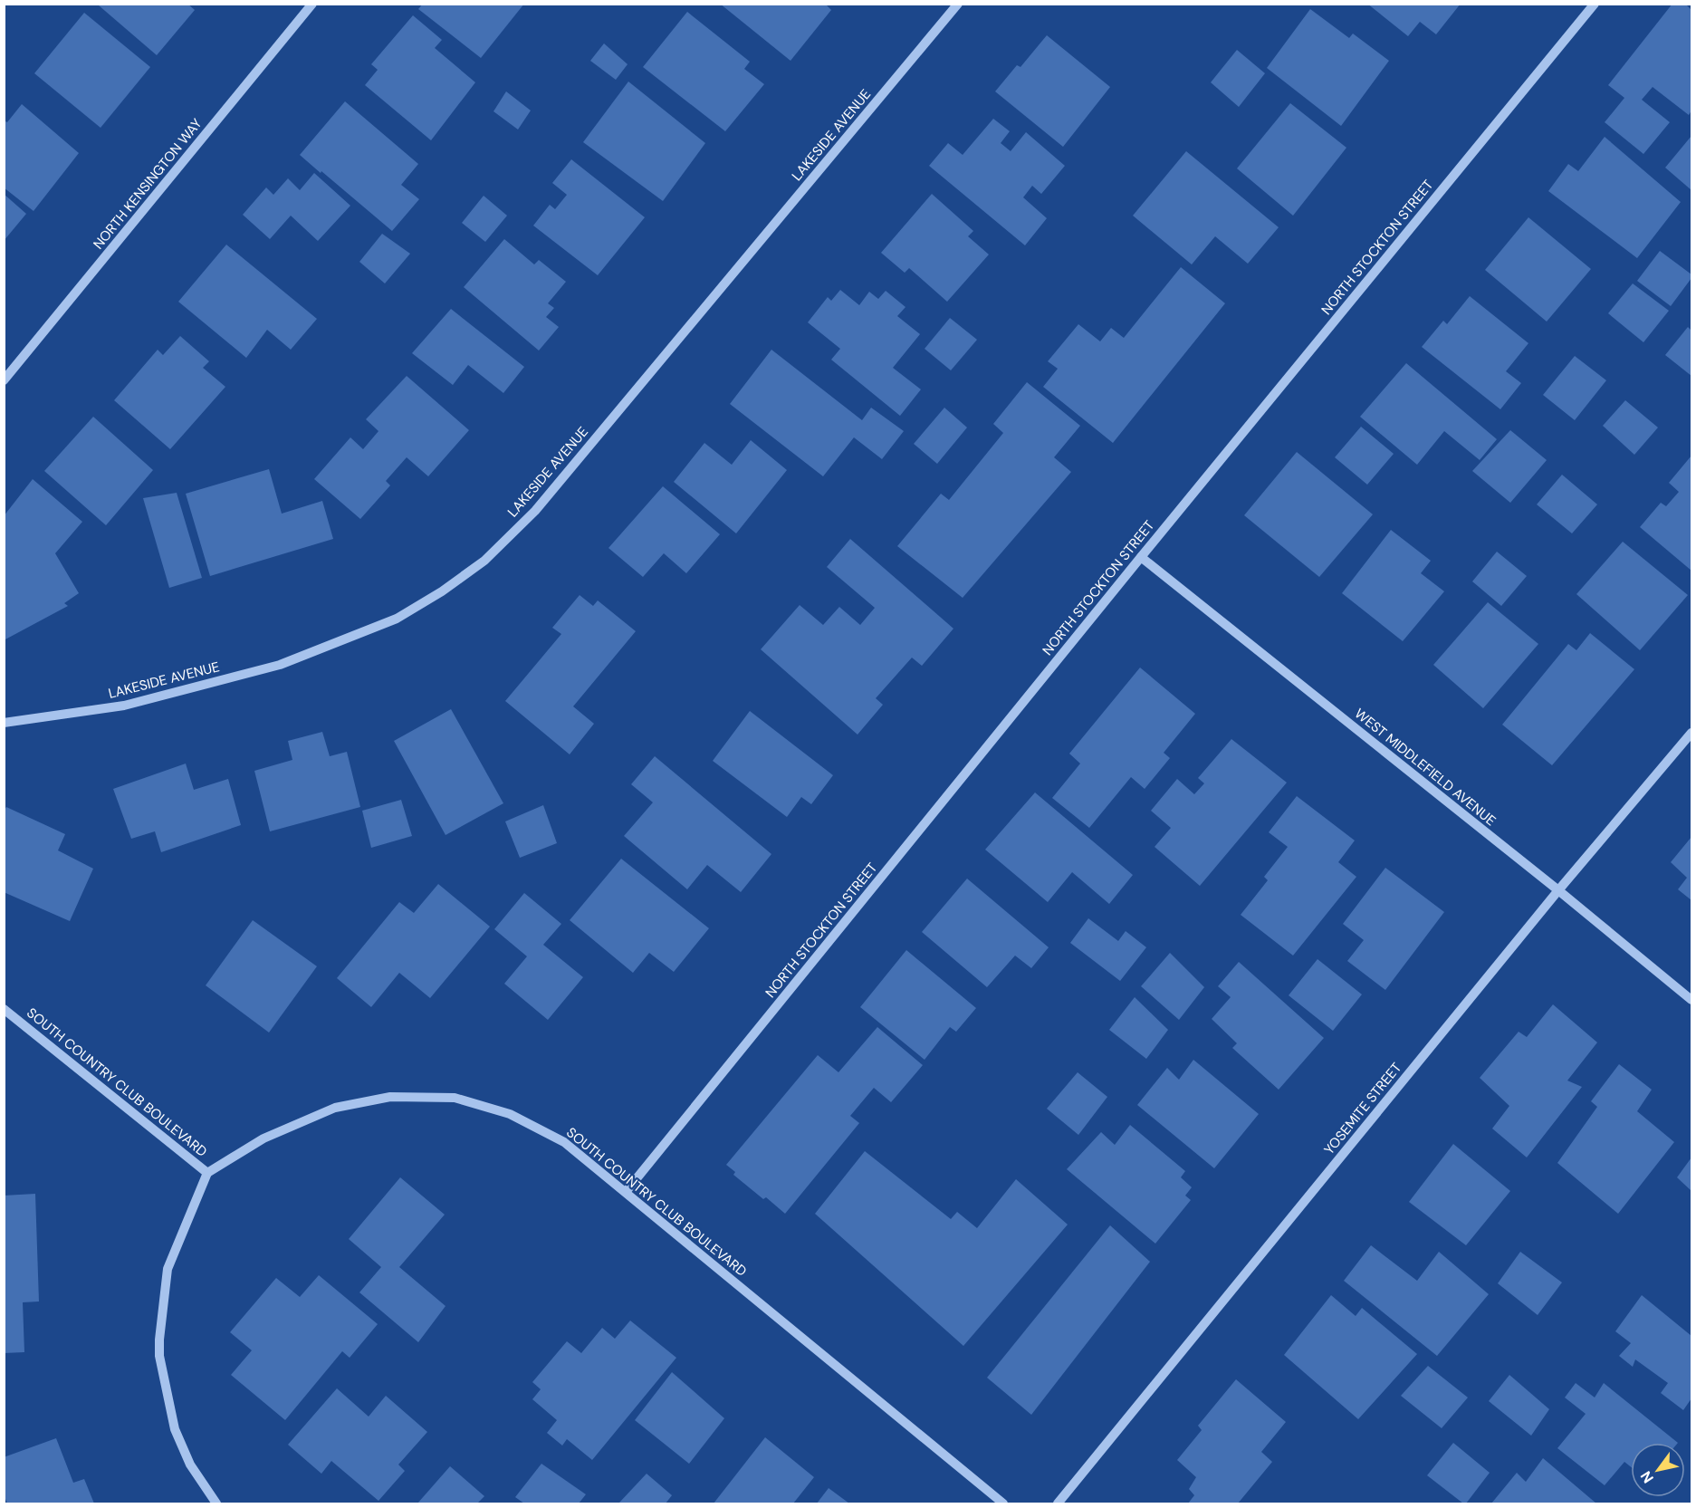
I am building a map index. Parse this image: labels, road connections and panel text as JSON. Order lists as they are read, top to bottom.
{
  "streets": {
    "street": [
      "LAKESIDE AVENUE",
      "NORTH KENSINGTON WAY",
      "NORTH STOCKTON STREET",
      "WEST MIDDLEFIELD AVENUE",
      "SOUTH COUNTRY CLUB BOULEVARD",
      "YOSEMITE STREET"
    ]
  },
  "crossings": [
    ["NORTH STOCKTON STREET", "WEST MIDDLEFIELD AVENUE"],
    ["NORTH STOCKTON STREET", "SOUTH COUNTRY CLUB BOULEVARD"],
    ["WEST MIDDLEFIELD AVENUE", "YOSEMITE STREET"]
  ],
  "north": "bottom left"
}
